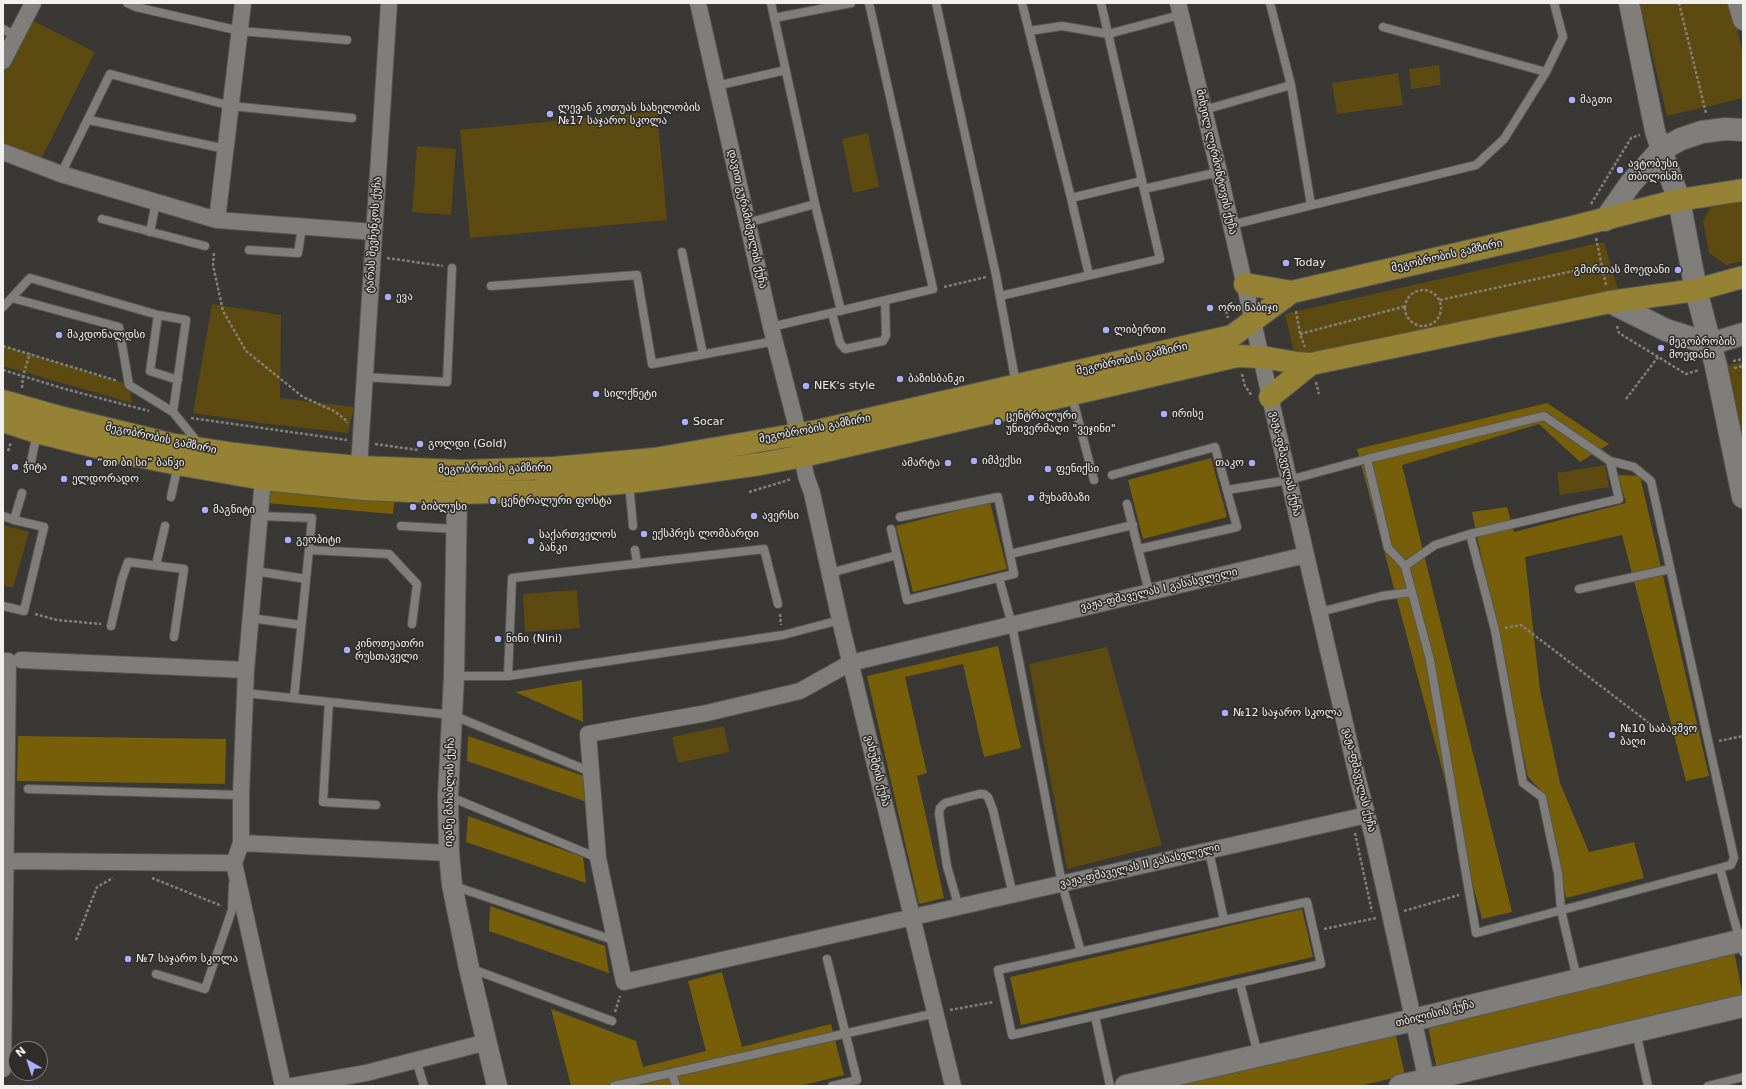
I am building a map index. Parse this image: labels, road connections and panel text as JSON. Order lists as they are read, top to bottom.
{
  "streets": {
    "main road": ["მეგობრობის გამზირი", "თბილისის ქუჩა"],
    "street": [
      "მიხეილ ლერმონტოვის ქუჩა",
      "დავით გურამიშვილის ქუჩა",
      "ტარას შევჩენკოს ქუჩა",
      "ვაჟა-ფშაველას ქუჩა",
      "ვაჟა-ფშაველას I გასასვლელი",
      "ვახუშტის ქუჩა",
      "ივანე მაჩაბლის ქუჩა",
      "ვაჟა-ფშაველას II გასასვლელი"
    ]
  },
  "crossings": [
    ["მიხეილ ლერმონტოვის ქუჩა", "მეგობრობის გამზირი"],
    ["მიხეილ ლერმონტოვის ქუჩა", "ვაჟა-ფშაველას ქუჩა"],
    ["დავით გურამიშვილის ქუჩა", "მეგობრობის გამზირი"],
    ["დავით გურამიშვილის ქუჩა", "ვახუშტის ქუჩა"],
    ["ტარას შევჩენკოს ქუჩა", "მეგობრობის გამზირი"],
    ["მეგობრობის გამზირი", "ვაჟა-ფშაველას ქუჩა"],
    ["მეგობრობის გამზირი", "ვახუშტის ქუჩა"],
    ["მეგობრობის გამზირი", "ივანე მაჩაბლის ქუჩა"],
    ["ვაჟა-ფშაველას ქუჩა", "ვაჟა-ფშაველას I გასასვლელი"],
    ["ვაჟა-ფშაველას ქუჩა", "ვაჟა-ფშაველას II გასასვლელი"],
    ["ვაჟა-ფშაველას ქუჩა", "თბილისის ქუჩა"],
    ["ვაჟა-ფშაველას I გასასვლელი", "ვახუშტის ქუჩა"],
    ["ვახუშტის ქუჩა", "ვაჟა-ფშაველას II გასასვლელი"]
  ],
  "places": [
    "მაგთი",
    "ლევან გოთუას სახელობის №17 საჯარო სკოლა",
    "ავტობუსი თბილისში",
    "Today",
    "გმირთას მოედანი",
    "ევა",
    "ორი ნაბიჯი",
    "ლიბერთი",
    "მაკდონალდსი",
    "მეგობრობის მოედანი",
    "ბაზისბანკი",
    "NEK's style",
    "სილქნეტი",
    "ირისე",
    "Socar",
    "ცენტრალური უნივერმაღი \"ვეჯინი\"",
    "გოლდი (Gold)",
    "იმპექსი",
    "“თი ბი სი” ბანკი",
    "ამარტა",
    "თაკო",
    "ჭიტა",
    "ფენიქსი",
    "ელდორადო",
    "მუხამბაზი",
    "ცენტრალური ფოსტა",
    "ბიბლუსი",
    "მაგნიტი",
    "ავერსი",
    "ექსპრეს ლომბარდი",
    "გეობიტი",
    "საქართველოს ბანკი",
    "ნინი (Nini)",
    "კინოთეათრი რუსთაველი",
    "№12 საჯარო სკოლა",
    "№10 საბავშვო ბაღი",
    "№7 საჯარო სკოლა"
  ],
  "north": "top left"
}
